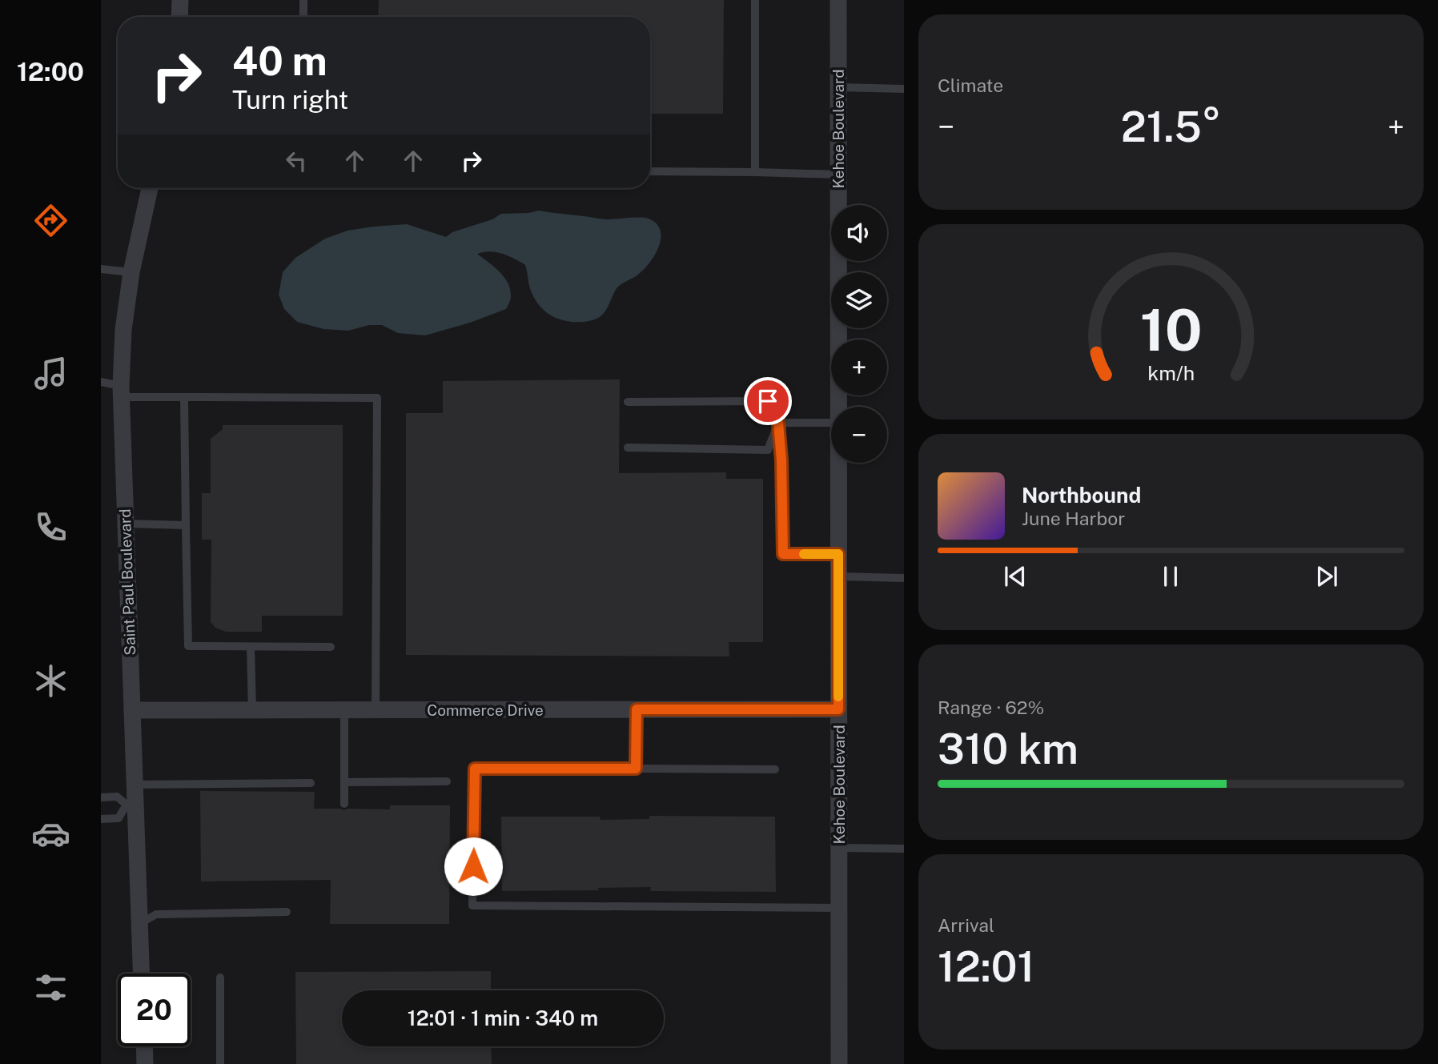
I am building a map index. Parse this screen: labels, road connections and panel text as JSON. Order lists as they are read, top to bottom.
{
  "streets": {
    "street": ["Kehoe Boulevard", "Saint Paul Boulevard", "Commerce Drive"]
  },
  "crossings": [
    ["Kehoe Boulevard", "Commerce Drive"],
    ["Saint Paul Boulevard", "Commerce Drive"]
  ],
  "page": {
    "tabs": "12:00",
    "tile": [
      "Climate",
      ["Range · 62%", "310 km"],
      ["Arrival", "12:01"]
    ],
    "turn": ["40 m", "Turn right"],
    "heat": ["−", "21.5°", "+"],
    "map_buttons": ["+", "−"],
    "song": ["Northbound", "June Harbor"],
    "limit": "20",
    "trip": "12:01 · 1 min · 340 m",
    "gauge": ["10", "km/h"]
  }
}
